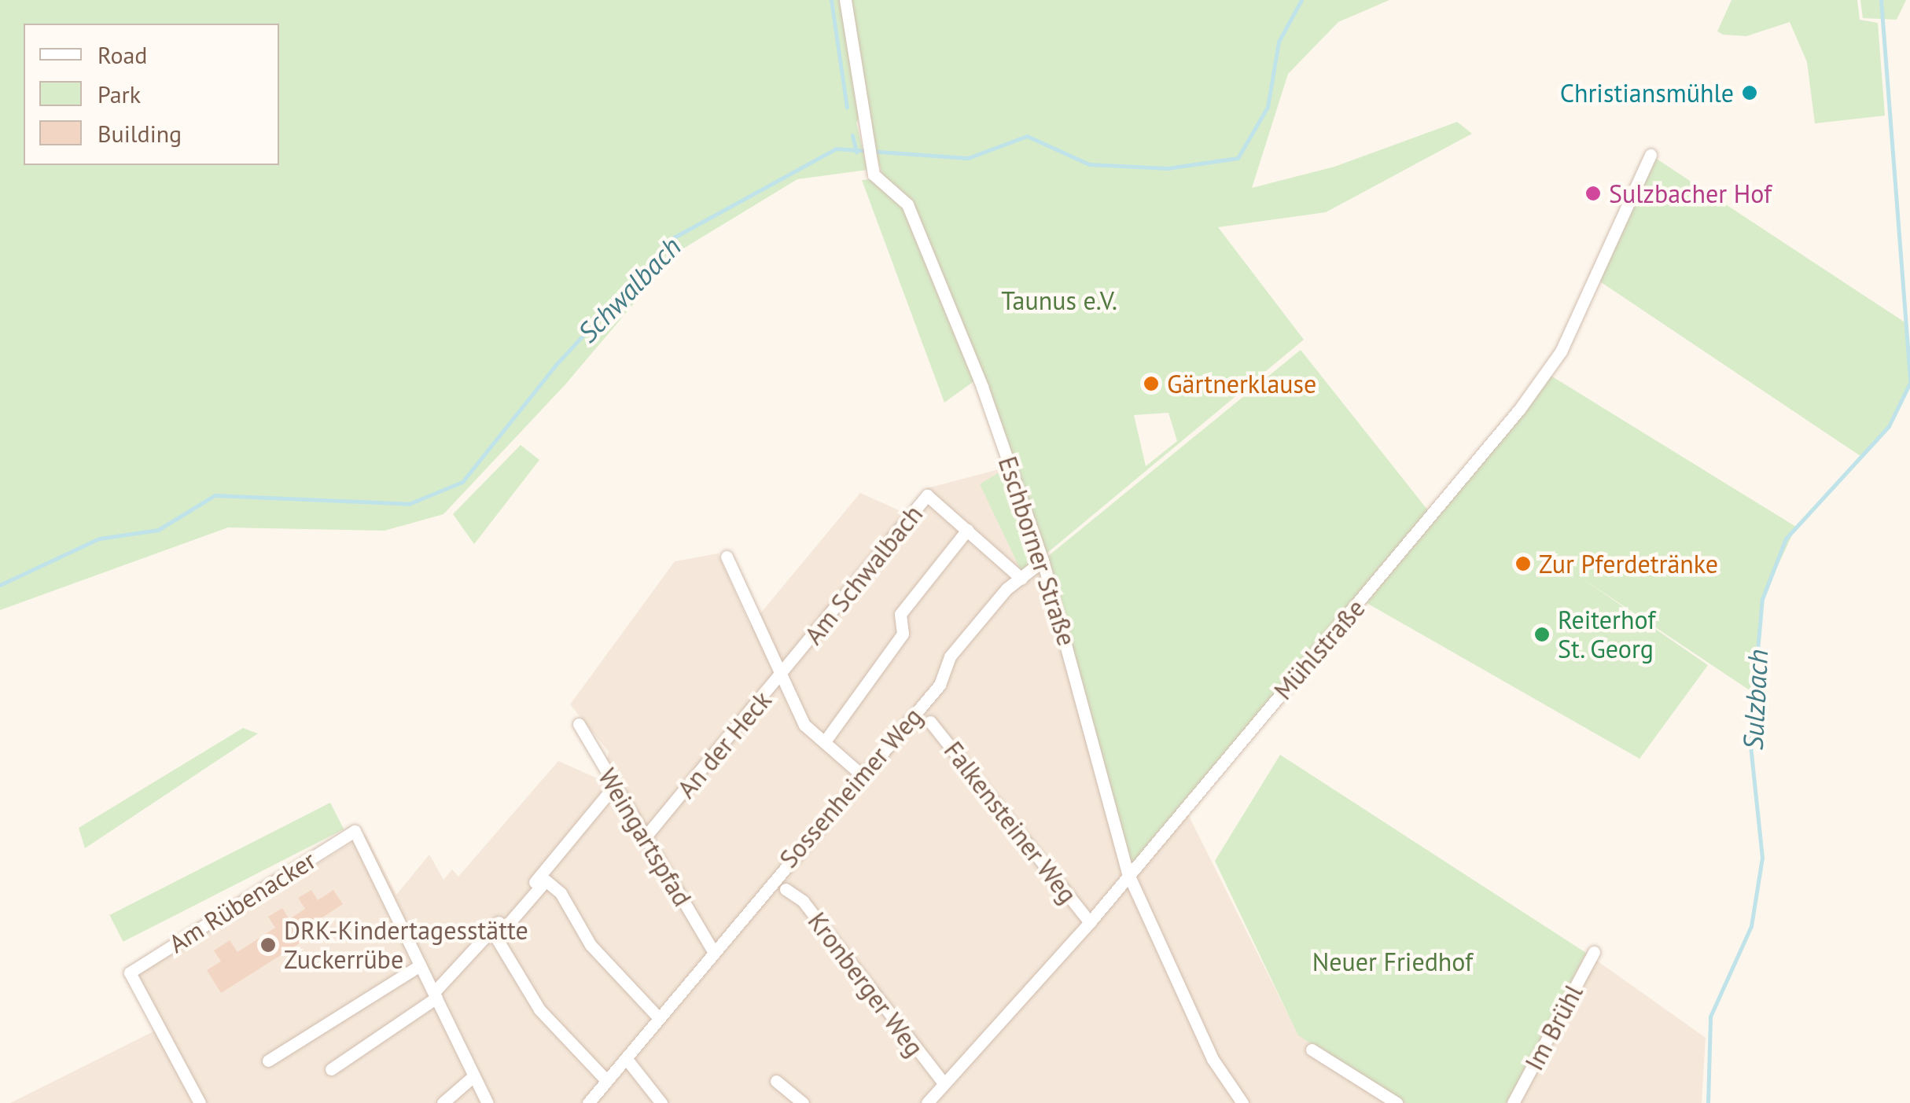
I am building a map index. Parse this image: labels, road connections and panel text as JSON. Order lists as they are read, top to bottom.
{
  "streets": {
    "street": [
      "Eschborner Straße",
      "Am Schwalbach",
      "Mühlstraße",
      "An der Heck",
      "Sossenheimer Weg",
      "Falkensteiner Weg",
      "Weingartspfad",
      "Am Rübenacker",
      "Kronberger Weg",
      "Im Brühl"
    ]
  },
  "crossings": [
    ["Eschborner Straße", "Mühlstraße"],
    ["Eschborner Straße", "Sossenheimer Weg"],
    ["Am Schwalbach", "An der Heck"],
    ["Am Schwalbach", "Sossenheimer Weg"],
    ["Mühlstraße", "Falkensteiner Weg"],
    ["Mühlstraße", "Kronberger Weg"],
    ["An der Heck", "Sossenheimer Weg"],
    ["An der Heck", "Weingartspfad"],
    ["Sossenheimer Weg", "Weingartspfad"]
  ],
  "water": ["Schwalbach", "Sulzbach"],
  "parks": ["Taunus e.V.", "Neuer Friedhof"],
  "places": [
    "Christiansmühle",
    "Sulzbacher Hof",
    "Gärtnerklause",
    "Zur Pferdetränke",
    "Reiterhof St. Georg",
    "DRK-Kindertagesstätte Zuckerrübe"
  ],
  "legend": ["Road", "Park", "Building"]
}
